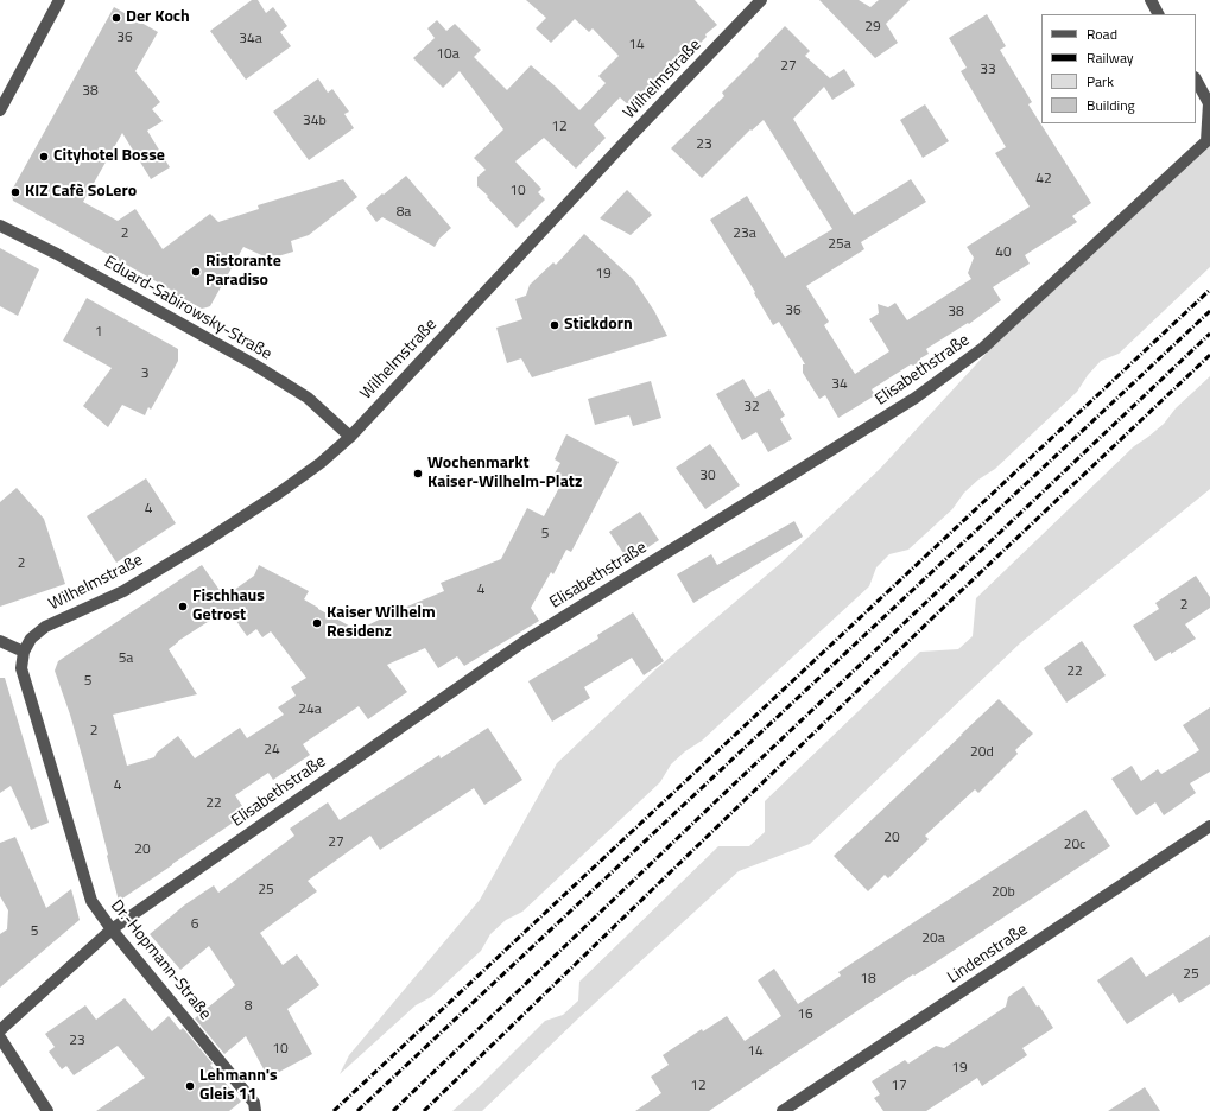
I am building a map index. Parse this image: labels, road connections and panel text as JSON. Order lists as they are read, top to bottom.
{
  "streets": {
    "street": [
      "Wilhelmstraße",
      "Eduard-Sabirowsky-Straße",
      "Elisabethstraße",
      "Lindenstraße",
      "Dr.-Hopmann-Straße"
    ]
  },
  "crossings": [
    ["Wilhelmstraße", "Eduard-Sabirowsky-Straße"],
    ["Wilhelmstraße", "Dr.-Hopmann-Straße"],
    ["Elisabethstraße", "Dr.-Hopmann-Straße"]
  ],
  "places": [
    "Der Koch",
    "Cityhotel Bosse",
    "KIZ Cafè SoLero",
    "Ristorante Paradiso",
    "Stickdorn",
    "Wochenmarkt Kaiser-Wilhelm-Platz",
    "Fischhaus Getrost",
    "Kaiser Wilhelm Residenz",
    "Lehmann's Gleis 11"
  ],
  "house_numbers": [
    "29",
    "36",
    "34a",
    "14",
    "10a",
    "27",
    "33",
    "38",
    "34b",
    "12",
    "23",
    "42",
    "10",
    "8a",
    "2",
    "23a",
    "25a",
    "40",
    "19",
    "36",
    "38",
    "1",
    "3",
    "34",
    "32",
    "30",
    "4",
    "5",
    "2",
    "4",
    "2",
    "5a",
    "22",
    "5",
    "24a",
    "2",
    "24",
    "20d",
    "4",
    "22",
    "20",
    "27",
    "20c",
    "20",
    "25",
    "20b",
    "6",
    "5",
    "20a",
    "25",
    "18",
    "8",
    "16",
    "23",
    "10",
    "14",
    "19",
    "12",
    "17"
  ],
  "legend": [
    "Road",
    "Railway",
    "Park",
    "Building"
  ]
}
